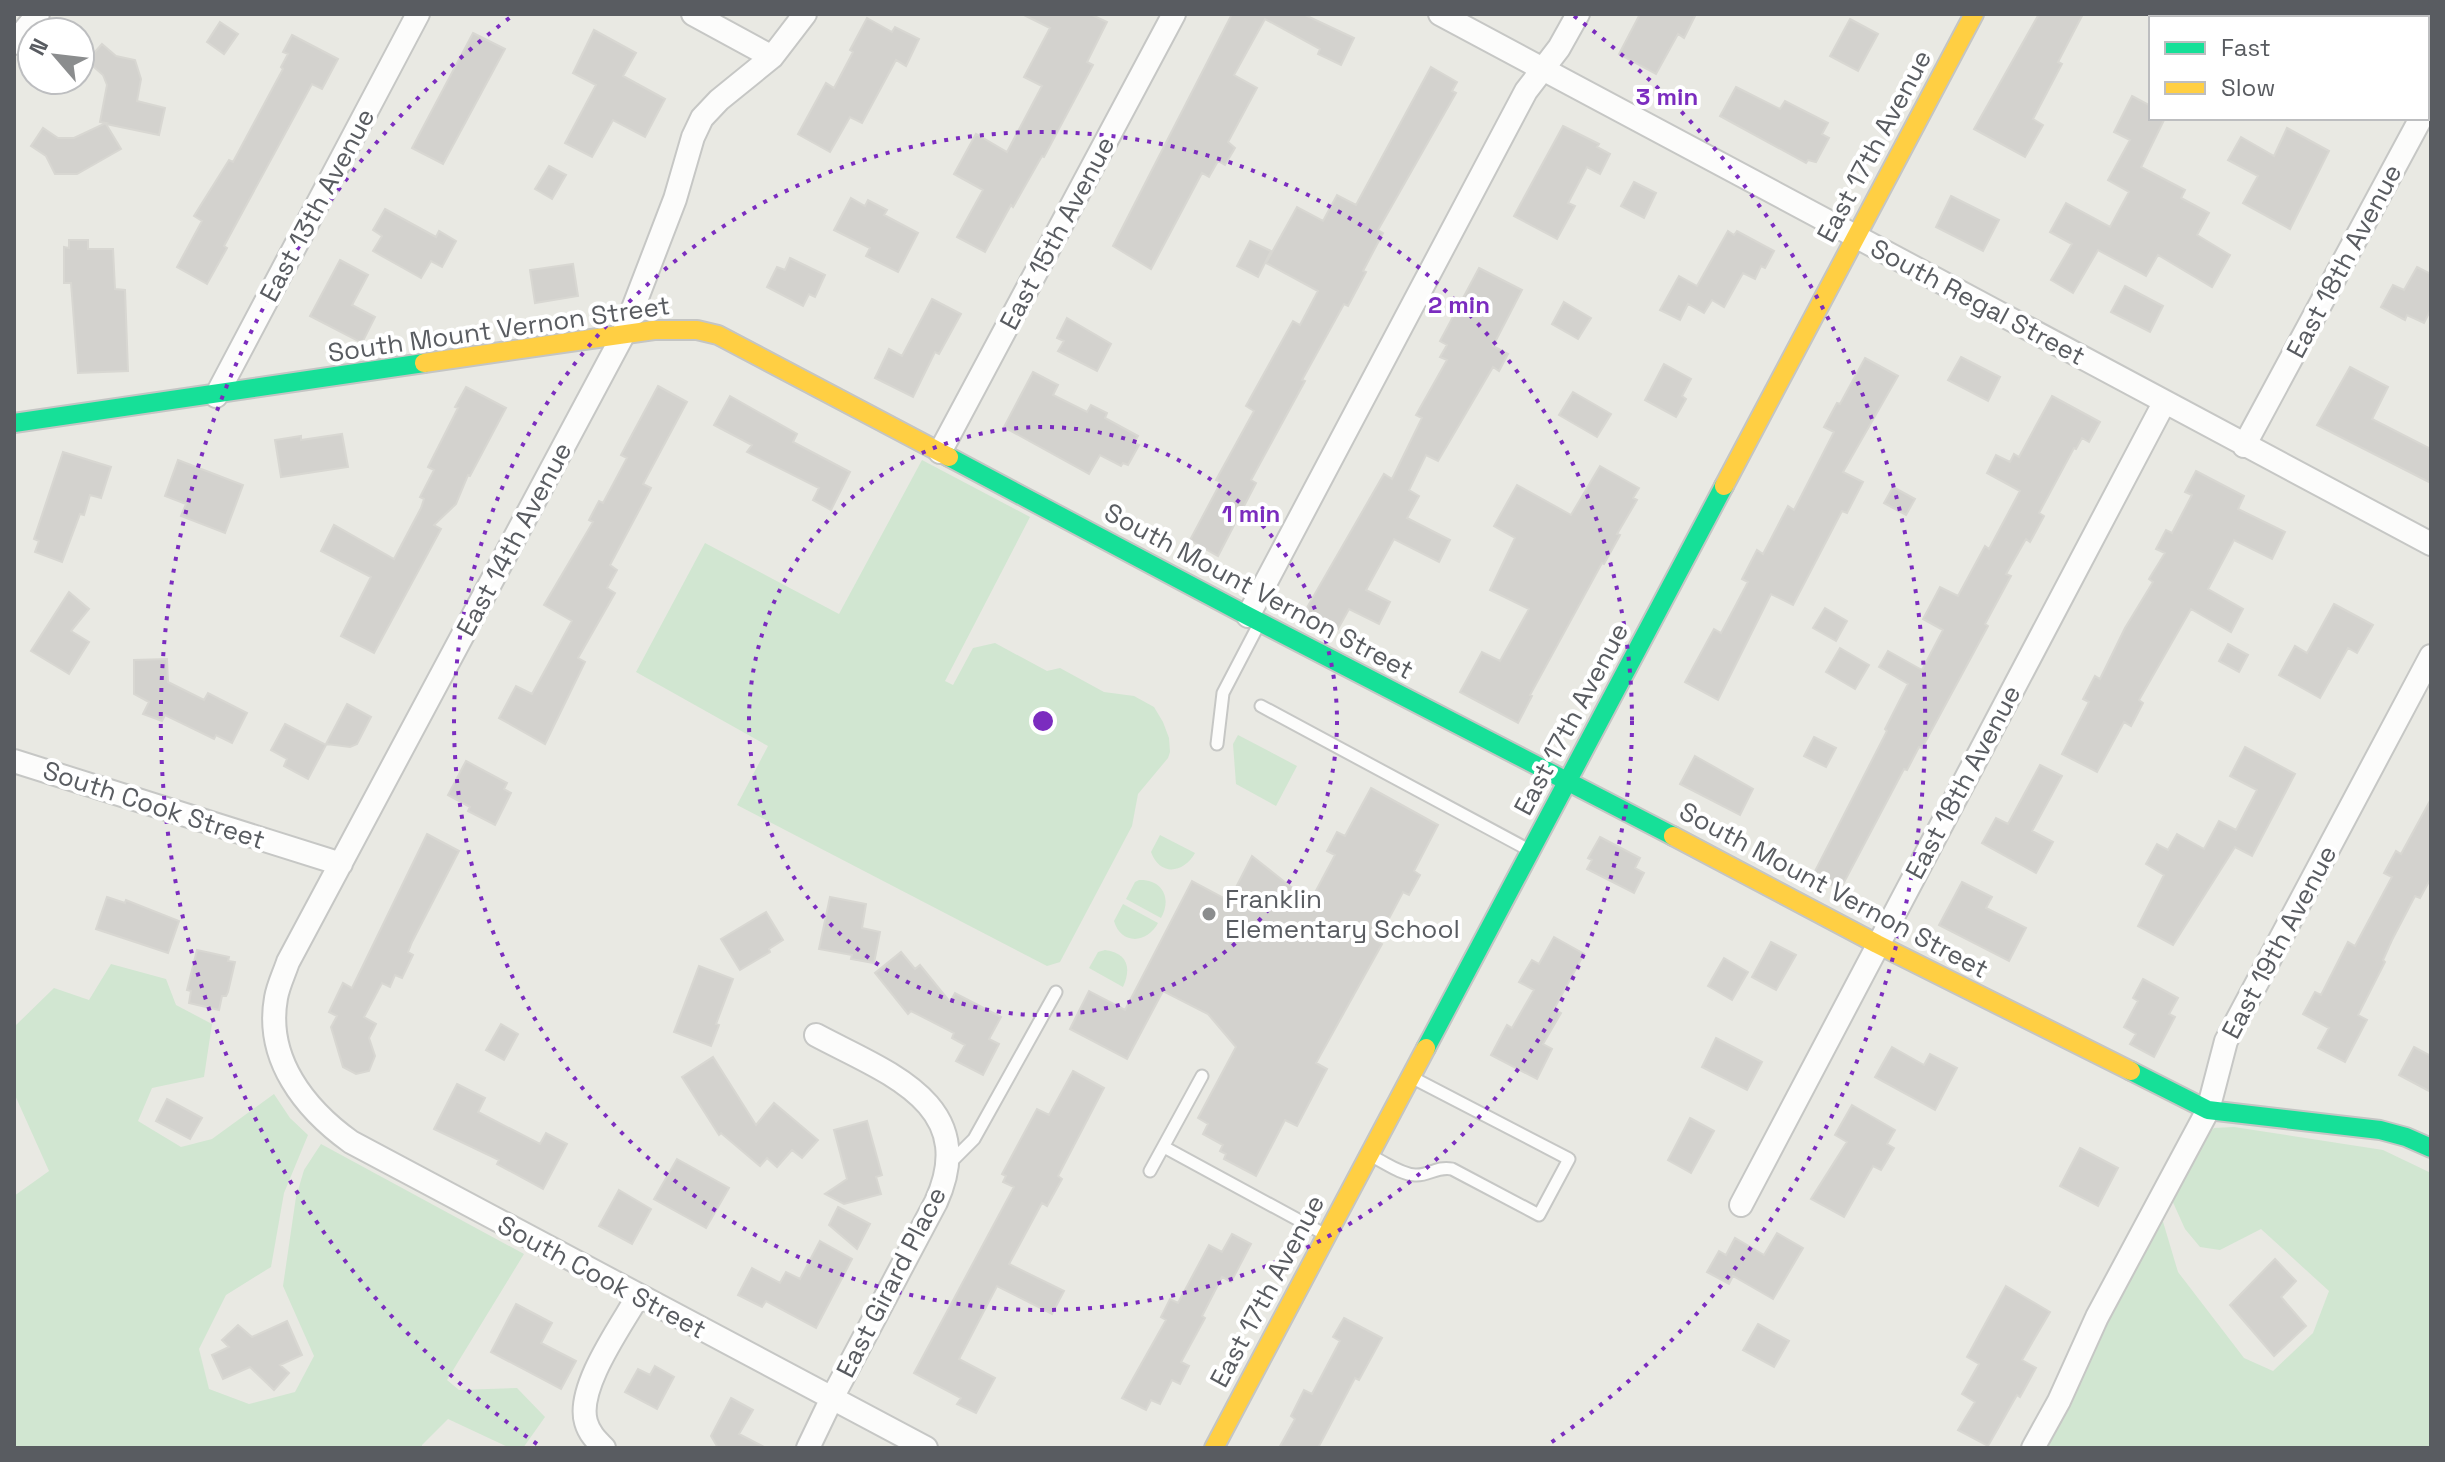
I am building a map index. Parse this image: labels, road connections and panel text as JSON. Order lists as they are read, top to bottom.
{
  "streets": {
    "street": [
      "East 17th Avenue",
      "East 13th Avenue",
      "East 15th Avenue",
      "East 18th Avenue",
      "South Regal Street",
      "South Mount Vernon Street",
      "East 14th Avenue",
      "South Cook Street",
      "East 19th Avenue",
      "East Girard Place"
    ]
  },
  "crossings": [
    ["East 17th Avenue", "South Regal Street"],
    ["East 17th Avenue", "South Mount Vernon Street"],
    ["East 13th Avenue", "South Mount Vernon Street"],
    ["East 15th Avenue", "South Mount Vernon Street"],
    ["East 18th Avenue", "South Regal Street"],
    ["East 18th Avenue", "South Mount Vernon Street"],
    ["South Mount Vernon Street", "East 14th Avenue"],
    ["South Mount Vernon Street", "East 19th Avenue"],
    ["East 14th Avenue", "South Cook Street"],
    ["South Cook Street", "East Girard Place"]
  ],
  "places": ["Franklin Elementary School"],
  "legend": ["Fast", "Slow"],
  "north": "top left",
  "rings": ["3 min", "2 min", "1 min"]
}
